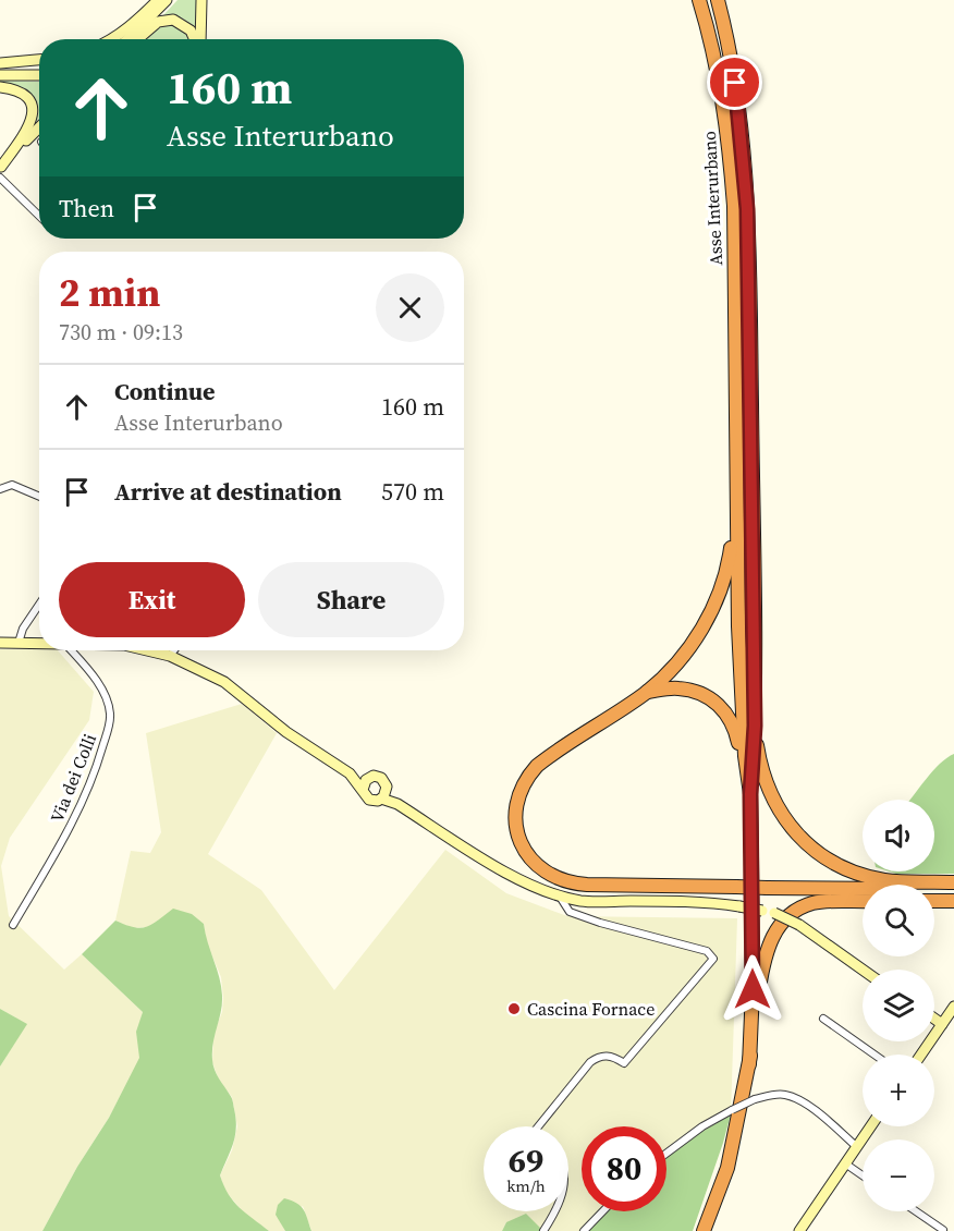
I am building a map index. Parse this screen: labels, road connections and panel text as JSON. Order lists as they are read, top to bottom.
{
  "streets": {
    "highway": ["Asse Interurbano"],
    "street": ["Via dei Colli"]
  },
  "places": ["Cascina Fornace"],
  "page": {
    "turn": ["160 m", "Asse Interurbano"],
    "then": "Then",
    "heading": ["2 min", "730 m · 09:13"],
    "list": [
      {
        "name": "Continue",
        "note": "Asse Interurbano",
        "value": "160 m"
      },
      {
        "name": "Arrive at destination",
        "value": "570 m"
      }
    ],
    "buttons": ["Exit", "Share"],
    "map_buttons": ["+", "−"],
    "speed": "69 km/h",
    "limit": "80"
  }
}
